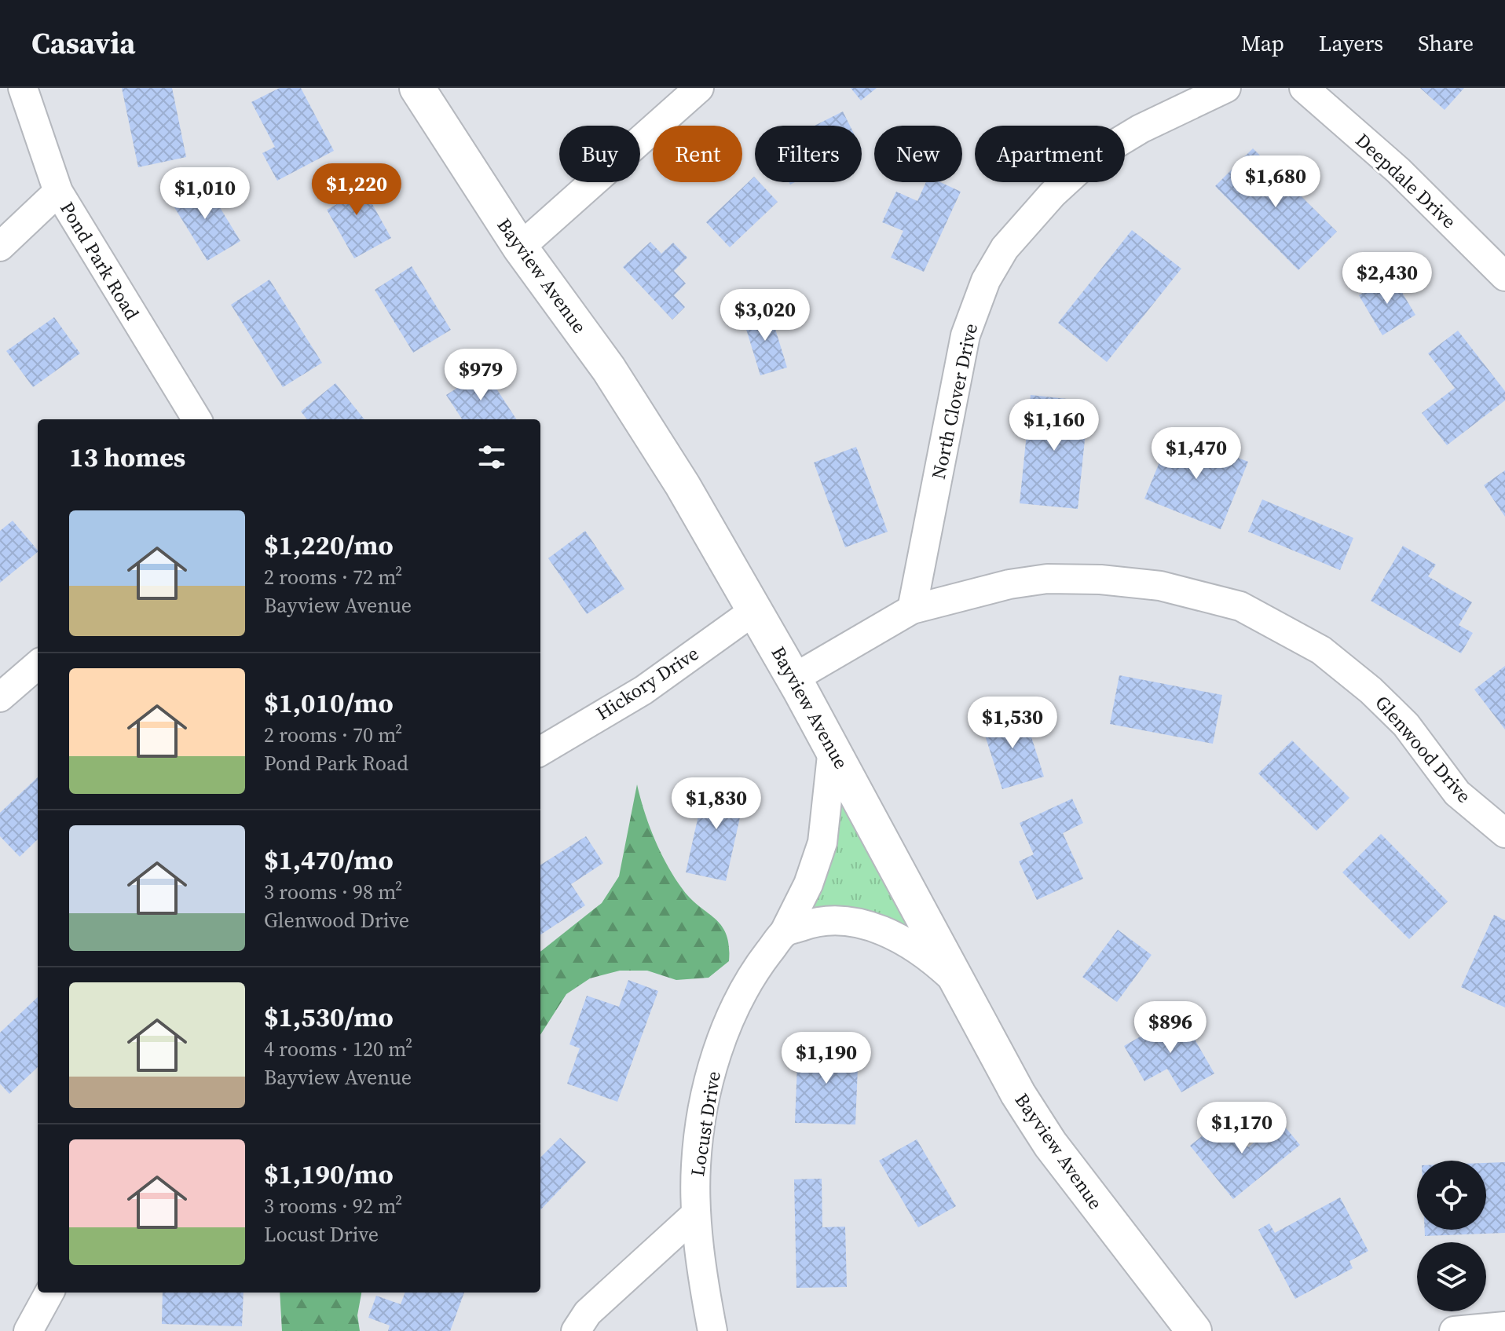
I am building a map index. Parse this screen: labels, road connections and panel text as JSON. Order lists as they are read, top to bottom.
{
  "streets": {
    "main road": ["Bayview Avenue"],
    "street": [
      "Deepdale Drive",
      "Pond Park Road",
      "North Clover Drive",
      "Hickory Drive",
      "Glenwood Drive",
      "Locust Drive"
    ]
  },
  "crossings": [
    ["Bayview Avenue", "Hickory Drive"],
    ["Bayview Avenue", "Glenwood Drive"],
    ["Bayview Avenue", "Locust Drive"],
    ["North Clover Drive", "Glenwood Drive"]
  ],
  "page": {
    "header": "Casavia",
    "nav": ["Map", "Layers", "Share"],
    "chip": [
      "Buy",
      "Rent",
      "Filters",
      "New",
      "Apartment"
    ],
    "price": [
      "$1,680",
      "$1,220",
      "$1,010",
      "$2,430",
      "$3,020",
      "$979",
      "$1,160",
      "$1,470",
      "$1,530",
      "$1,830",
      "$896",
      "$1,190",
      "$1,170"
    ],
    "heading": "13 homes",
    "list": [
      {
        "name": "$1,220/mo",
        "note": "2 rooms · 72 m² · Bayview Avenue"
      },
      {
        "name": "$1,010/mo",
        "note": "2 rooms · 70 m² · Pond Park Road"
      },
      {
        "name": "$1,470/mo",
        "note": "3 rooms · 98 m² · Glenwood Drive"
      },
      {
        "name": "$1,530/mo",
        "note": "4 rooms · 120 m² · Bayview Avenue"
      },
      {
        "name": "$1,190/mo",
        "note": "3 rooms · 92 m² · Locust Drive"
      }
    ]
  }
}
